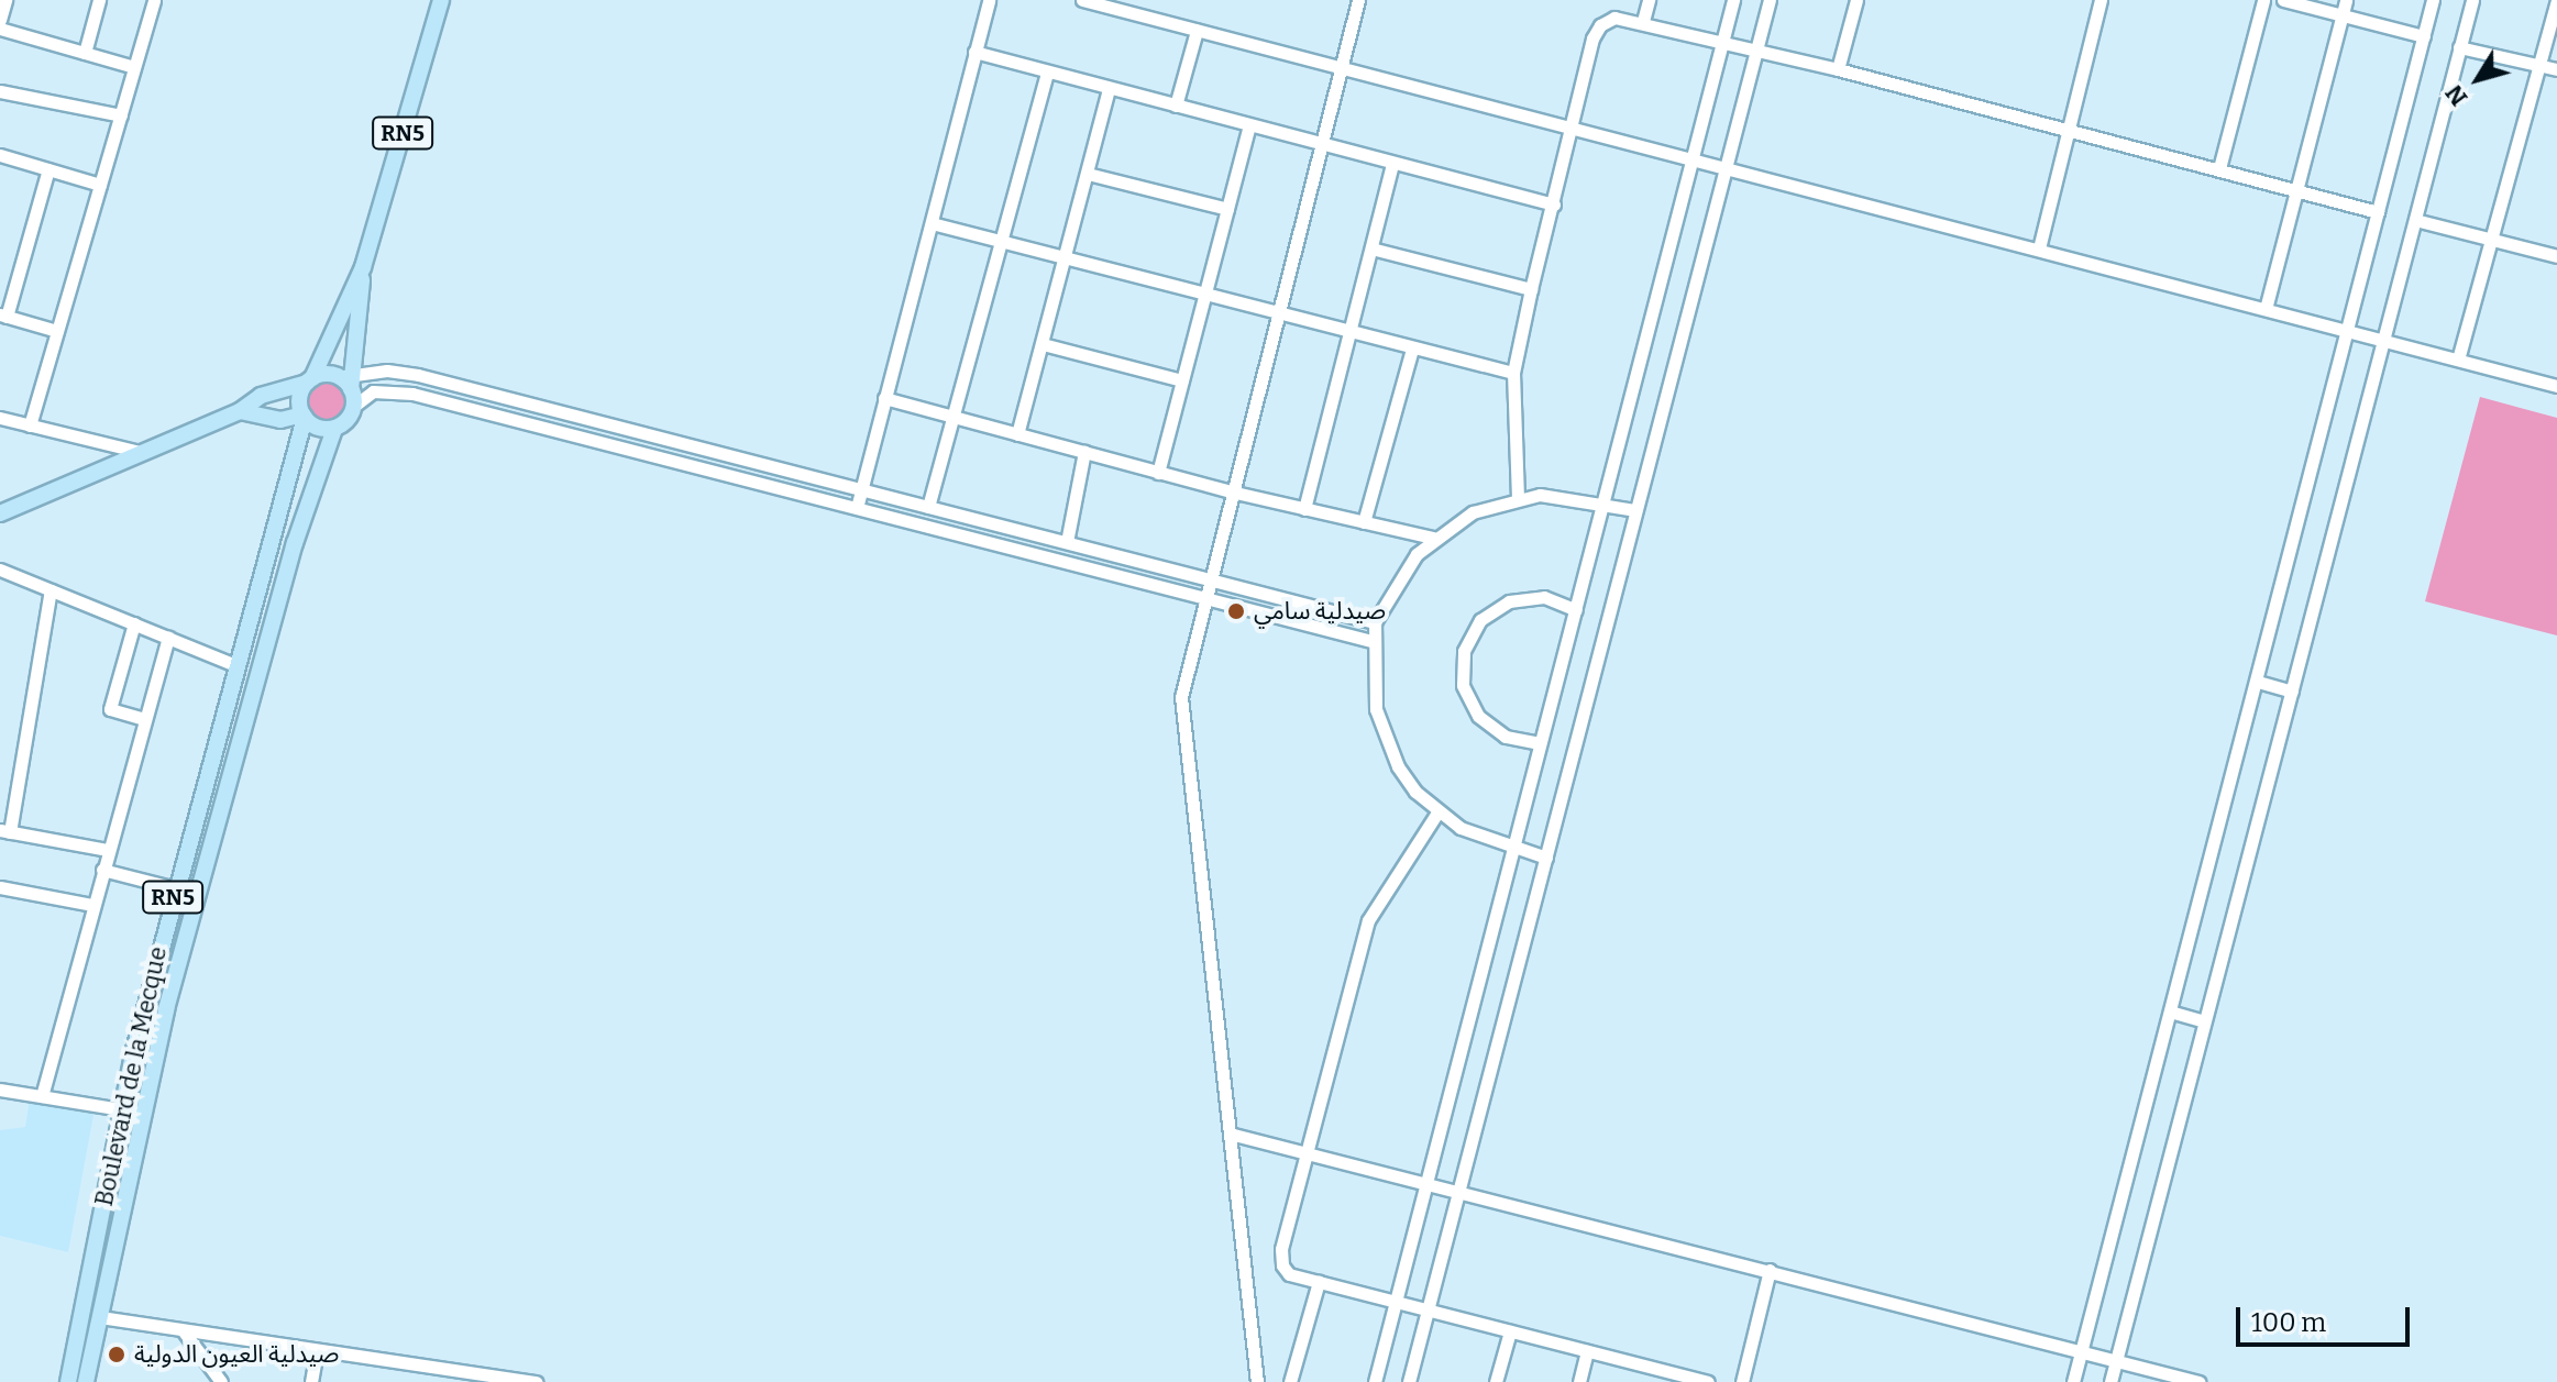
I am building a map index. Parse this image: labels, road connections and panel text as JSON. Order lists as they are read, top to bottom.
{
  "streets": {
    "main road": ["RN5", "Boulevard de la Mecque"]
  },
  "crossings": [
    ["RN5", "Boulevard de la Mecque"]
  ],
  "places": ["صيدلية سامي", "صيدلية العيون الدولية"],
  "scale_bar": "100 m",
  "north": "bottom left"
}
